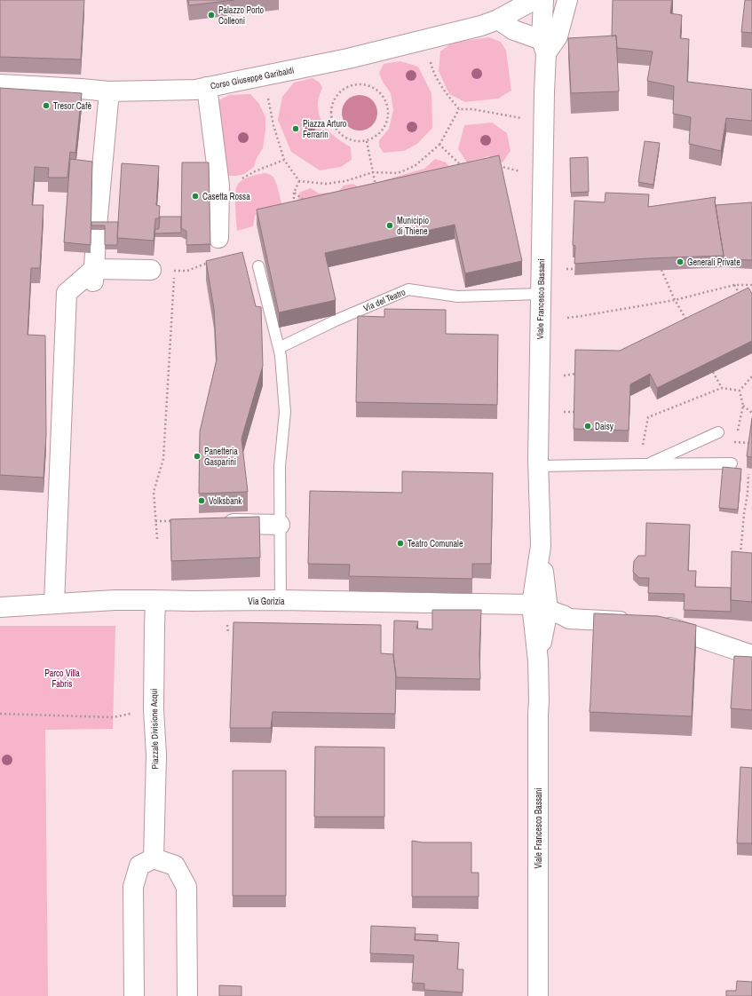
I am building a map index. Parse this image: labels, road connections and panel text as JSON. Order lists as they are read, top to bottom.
{
  "streets": {
    "street": [
      "Corso Giuseppe Garibaldi",
      "Viale Francesco Bassani",
      "Via Gorizia",
      "Piazzale Divisione Acqui"
    ],
    "lane": ["Via del Teatro"]
  },
  "crossings": [
    ["Viale Francesco Bassani", "Via del Teatro"],
    ["Viale Francesco Bassani", "Via Gorizia"],
    ["Via Gorizia", "Piazzale Divisione Acqui"]
  ],
  "parks": ["Parco Villa Fabris"],
  "places": [
    "Palazzo Porto Colleoni",
    "Tresor Cafè",
    "Piazza Arturo Ferrarin",
    "Casetta Rossa",
    "Municipio di Thiene",
    "Generali Private",
    "Daisy",
    "Panetteria Gasparini",
    "Volksbank",
    "Teatro Comunale"
  ]
}
